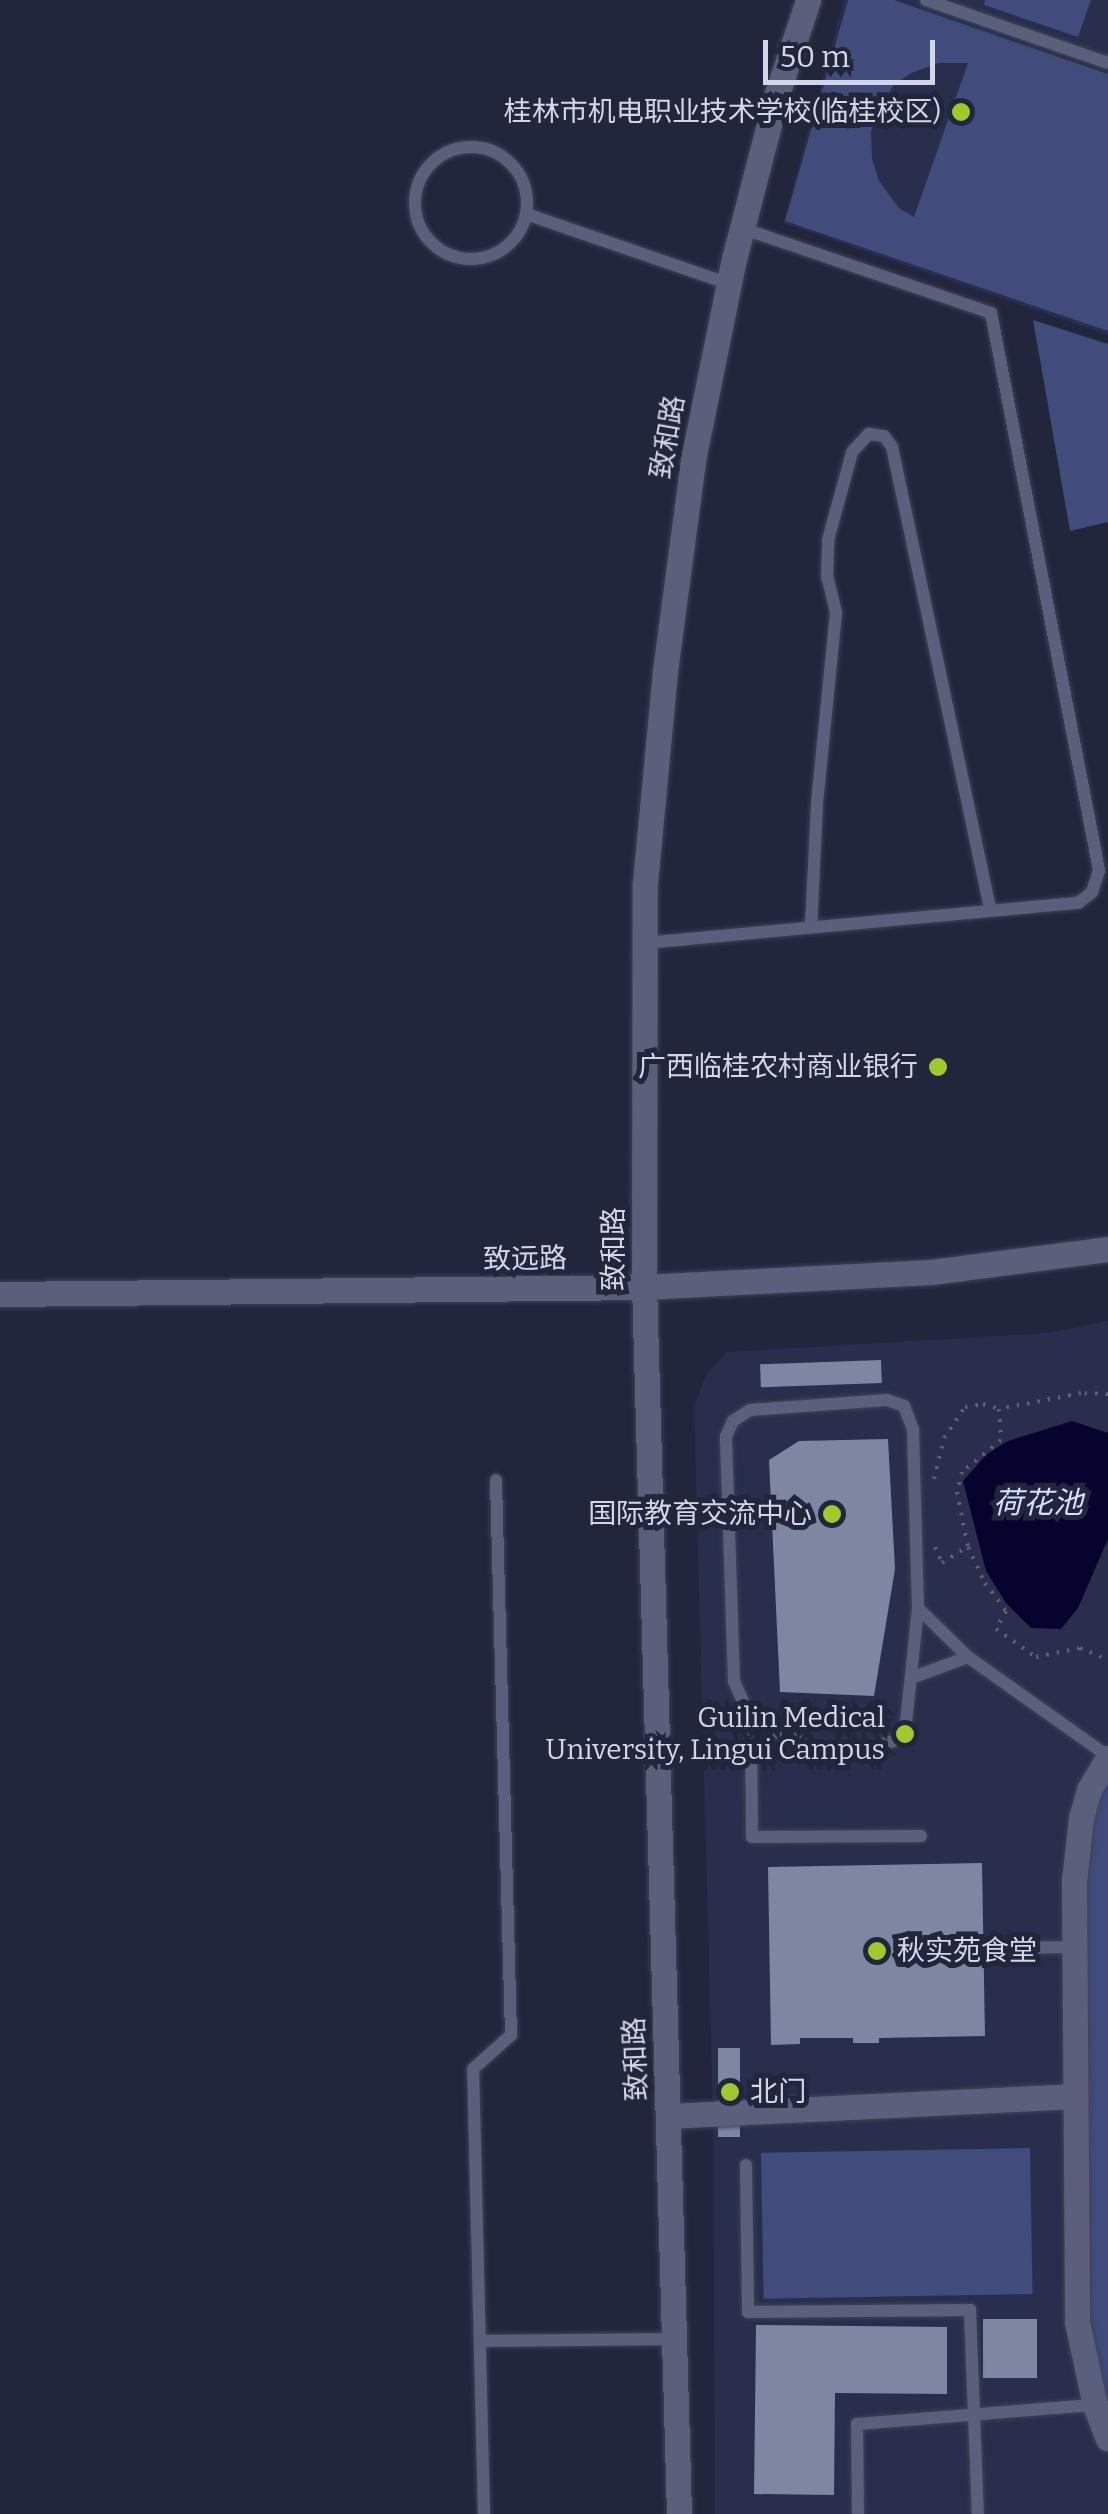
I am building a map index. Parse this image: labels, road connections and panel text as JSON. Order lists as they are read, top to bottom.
{
  "streets": {
    "main road": ["致和路", "致远路"]
  },
  "crossings": [
    ["致和路", "致远路"]
  ],
  "water": ["荷花池"],
  "places": [
    "桂林市机电职业技术学校(临桂校区)",
    "广西临桂农村商业银行",
    "国际教育交流中心",
    "Guilin Medical University, Lingui Campus",
    "秋实苑食堂",
    "北门"
  ],
  "scale_bar": "50 m"
}
